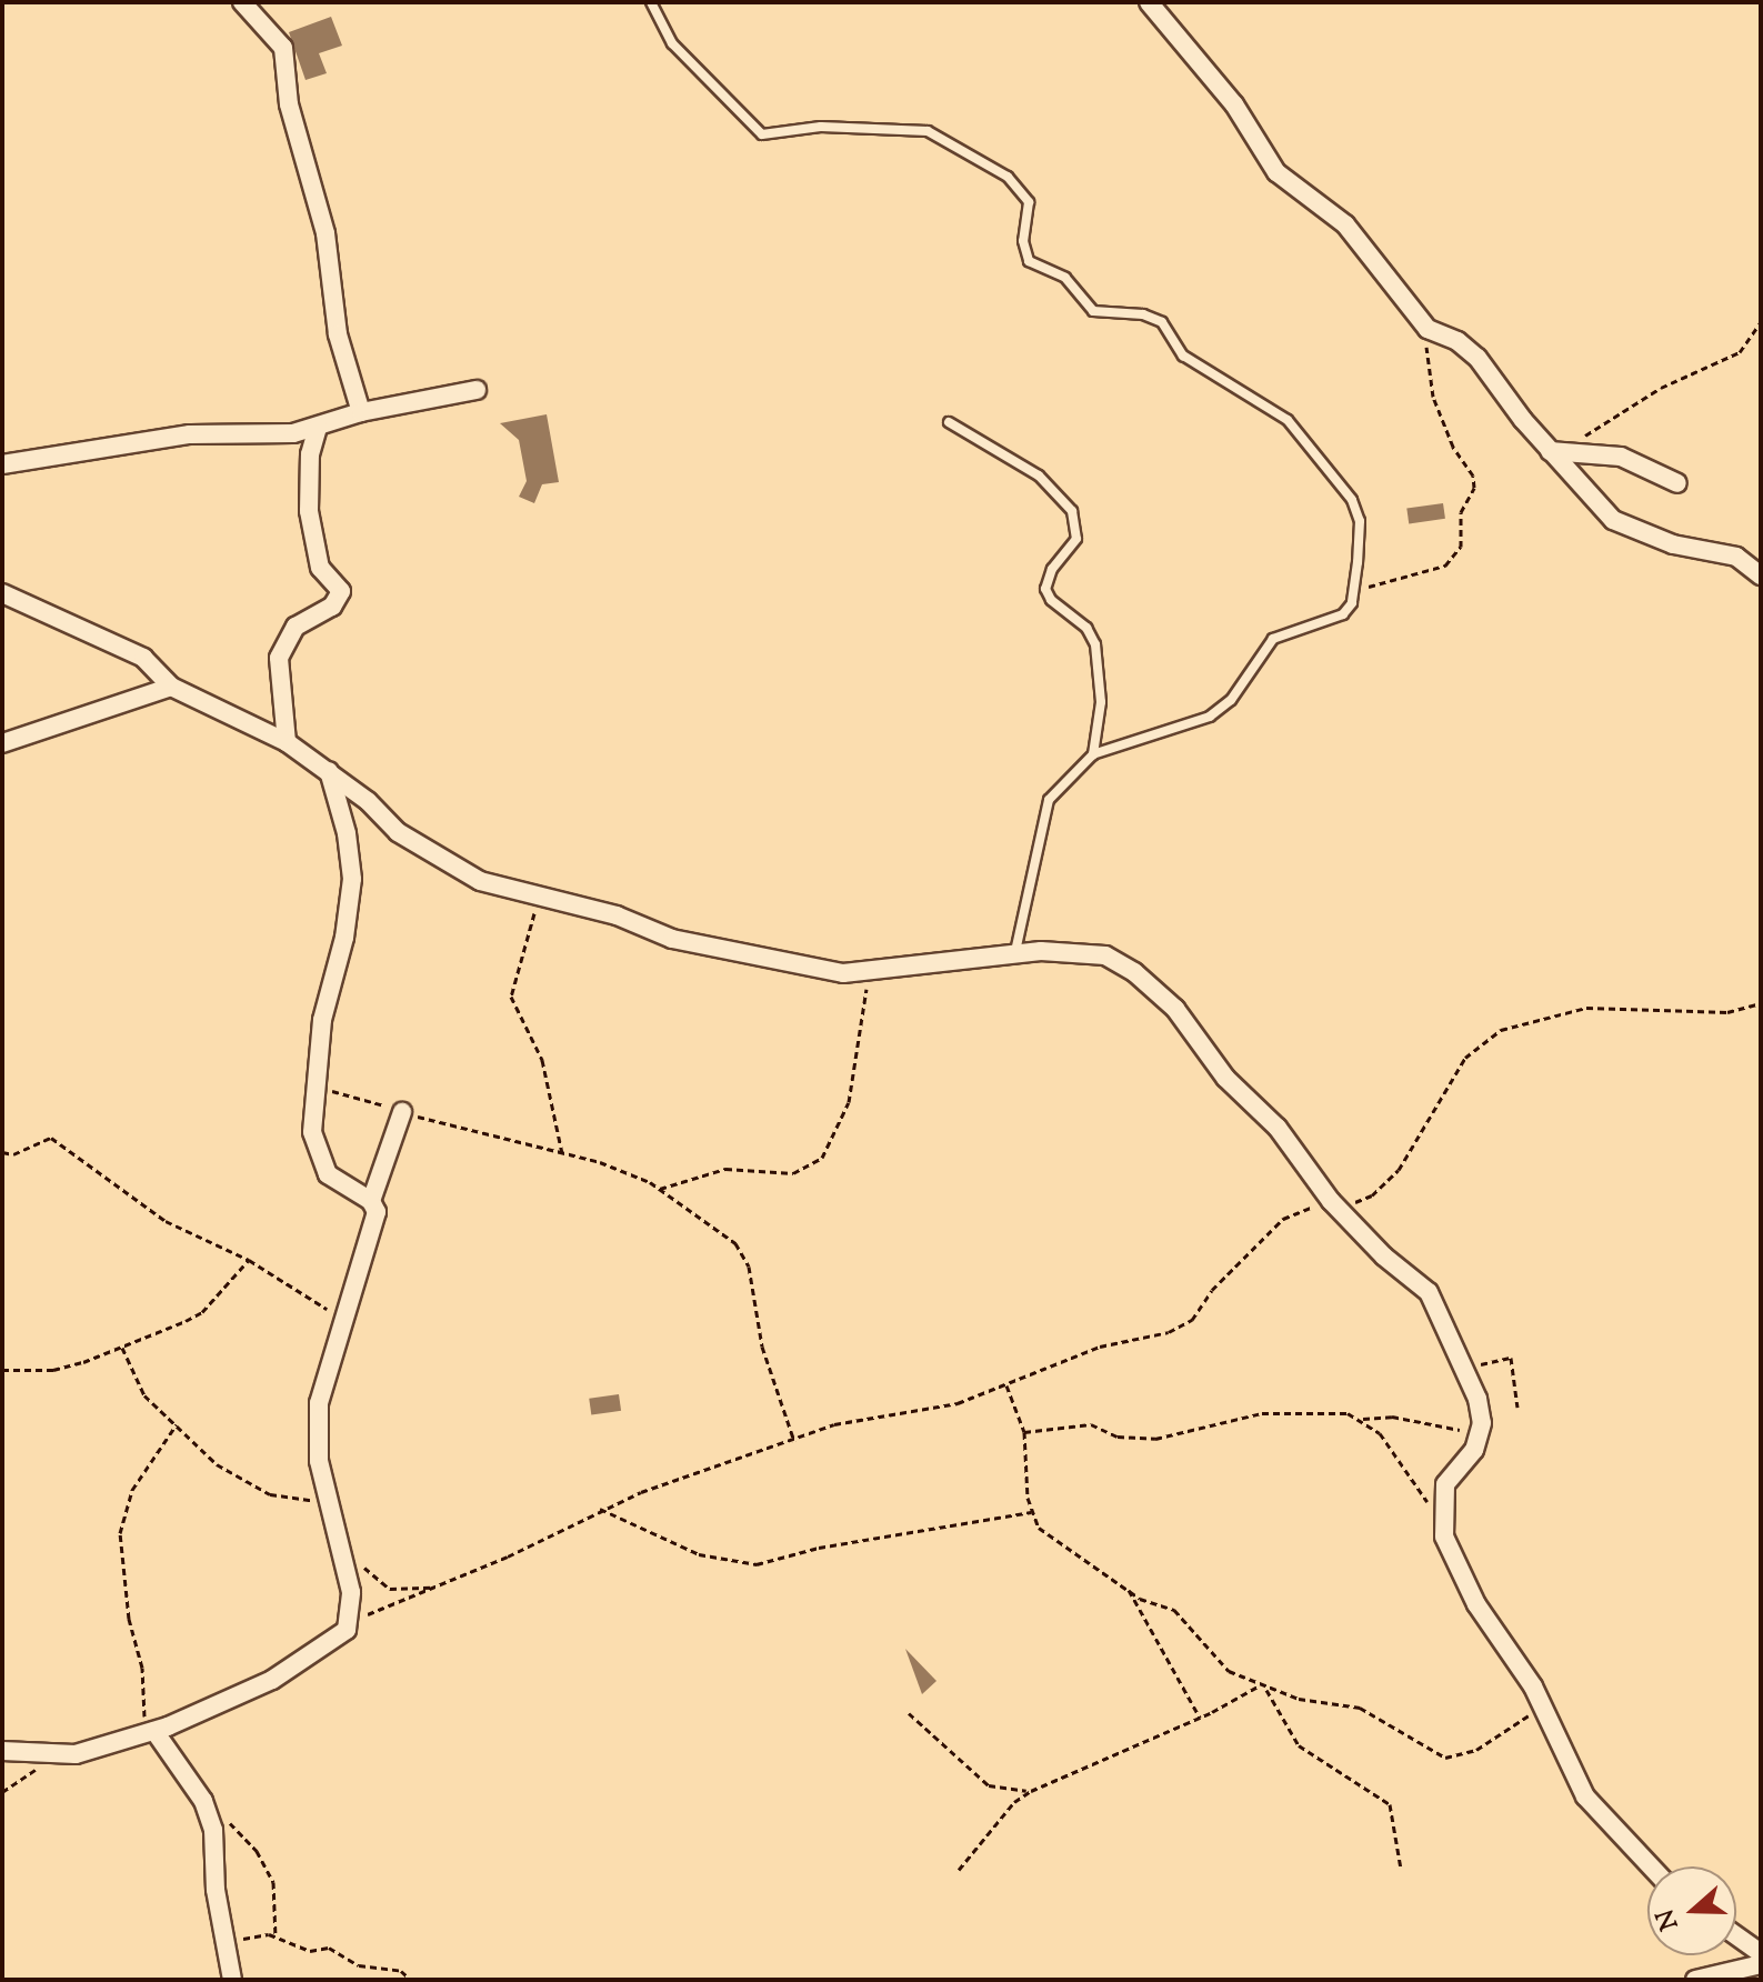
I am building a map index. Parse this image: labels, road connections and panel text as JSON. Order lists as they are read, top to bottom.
{
  "north": "left"
}
